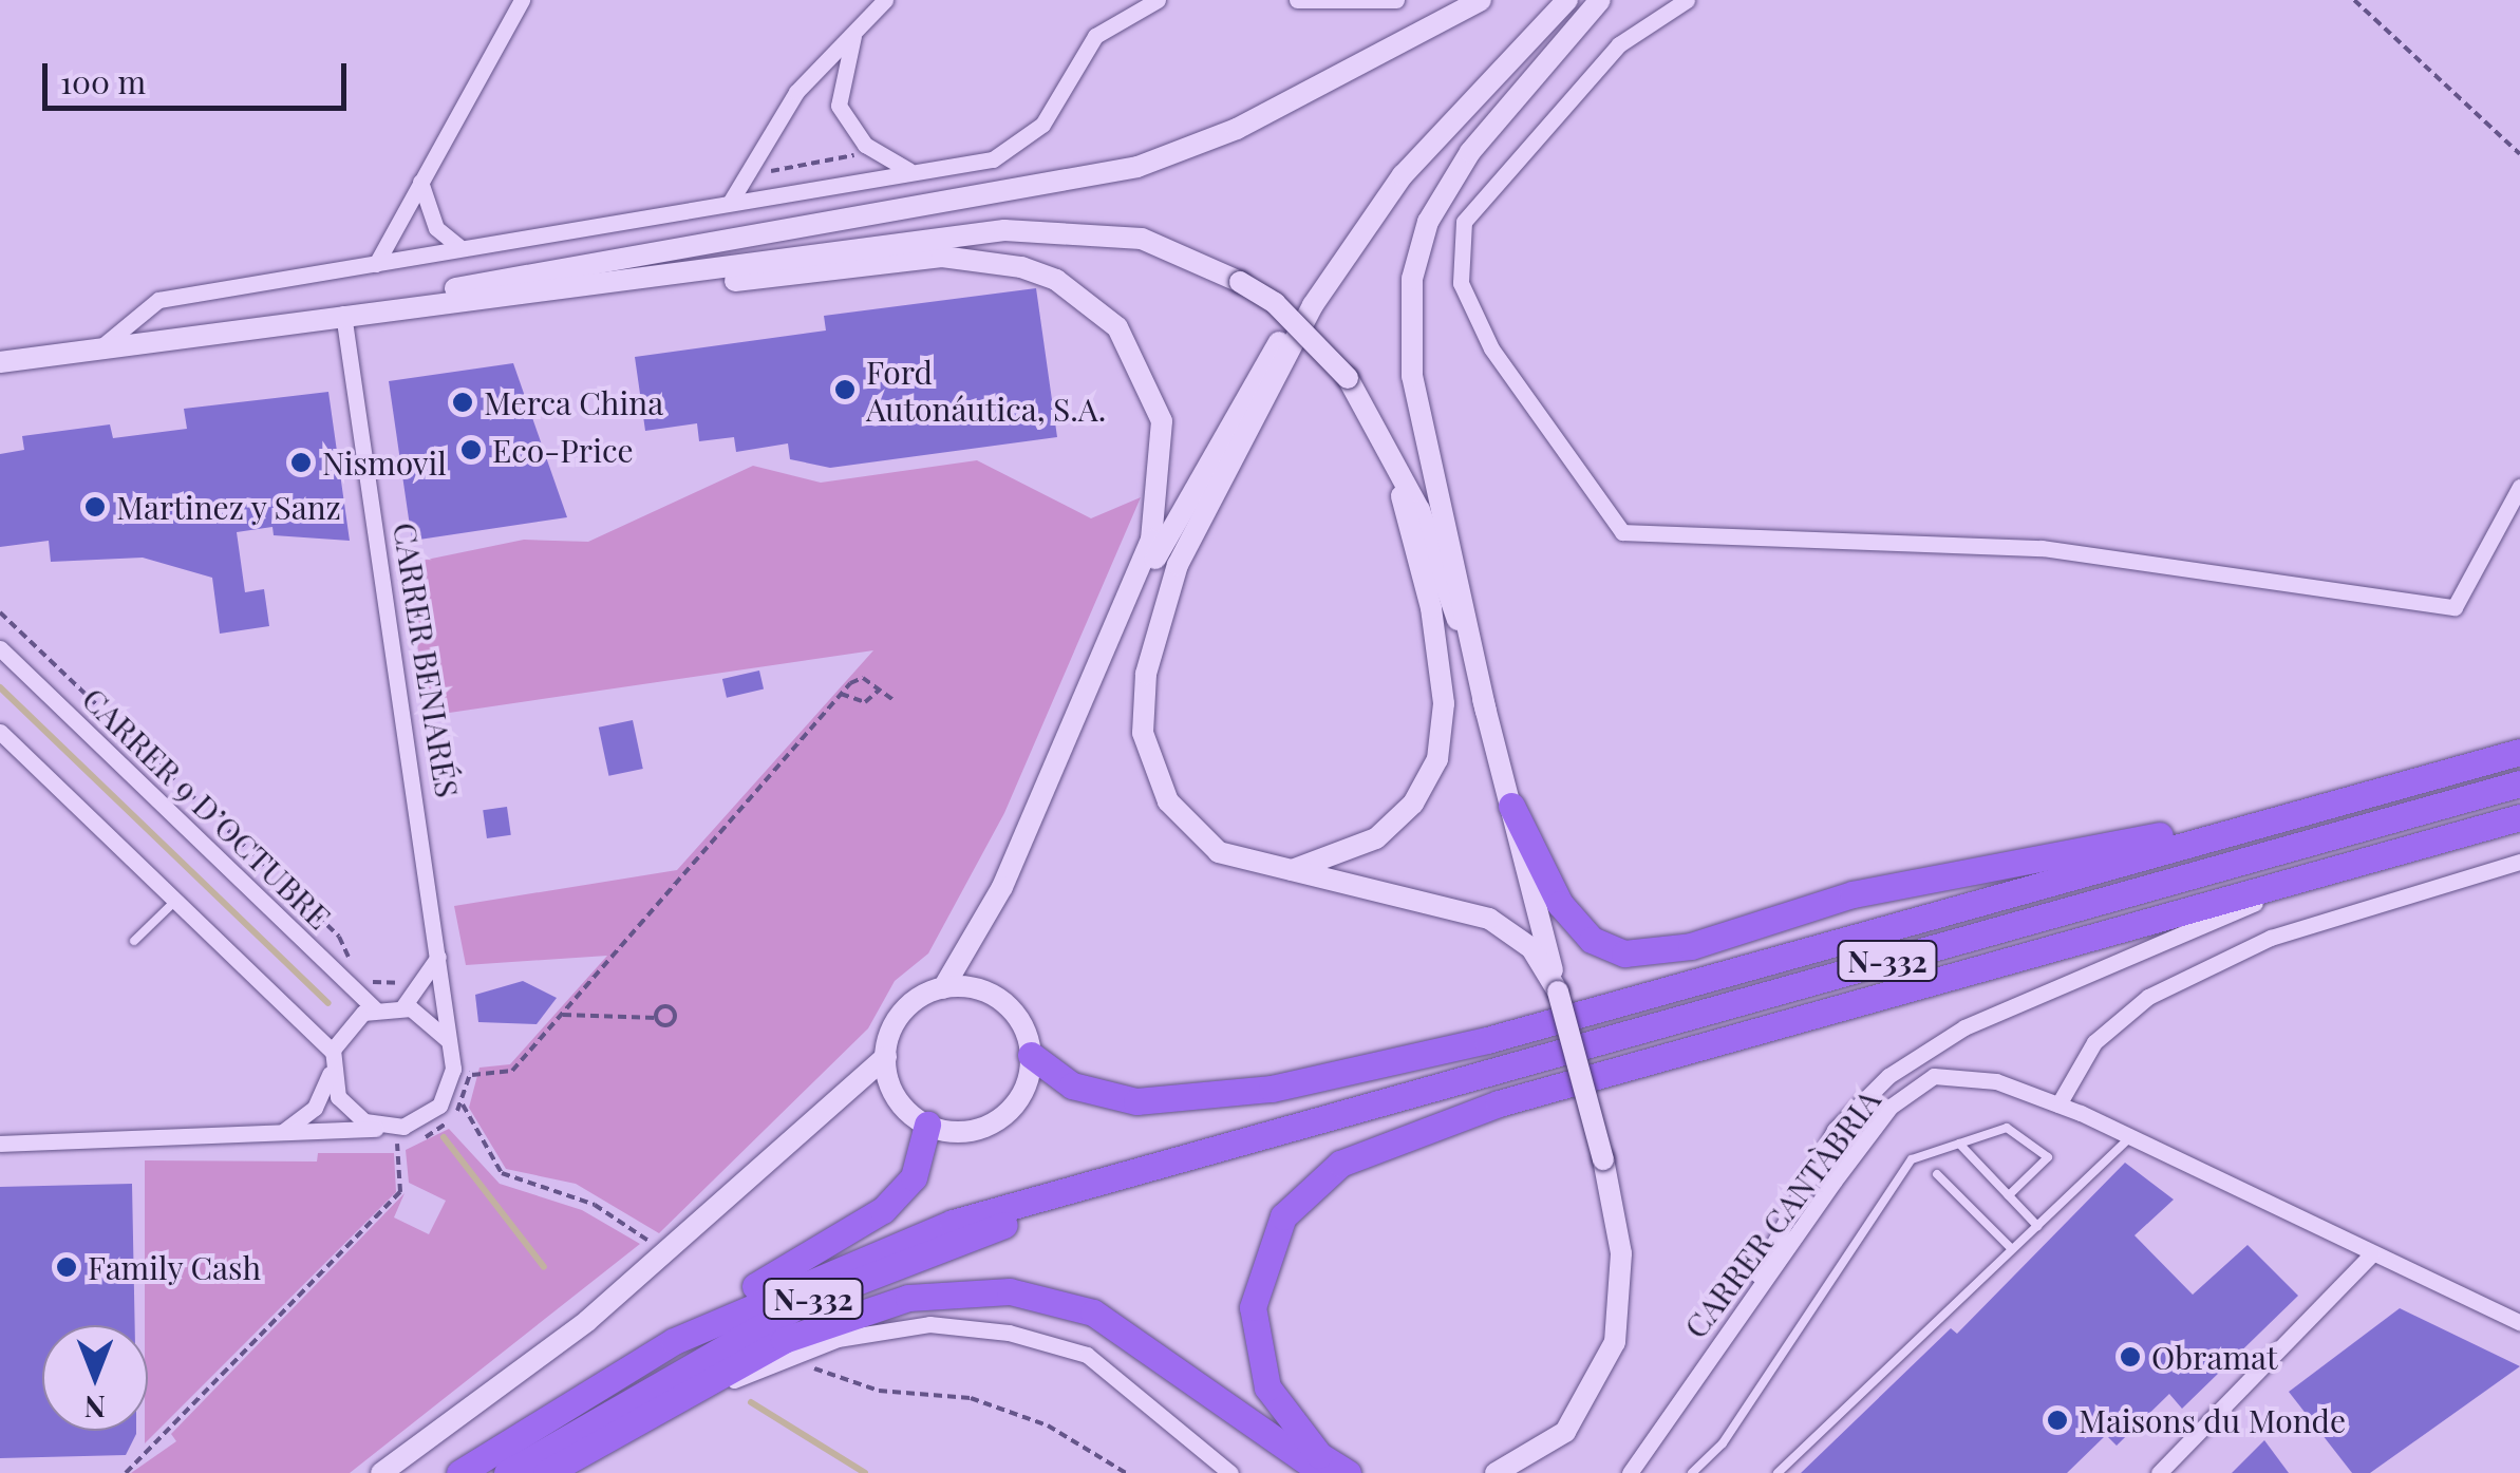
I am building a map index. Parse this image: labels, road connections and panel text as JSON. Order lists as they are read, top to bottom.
{
  "streets": {
    "highway": ["N-332"],
    "street": ["CARRER BENIARÉS", "CARRER 9 D’OCTUBRE", "CARRER CANTÀBRIA"]
  },
  "crossings": [
    ["CARRER BENIARÉS", "CARRER 9 D’OCTUBRE"]
  ],
  "places": [
    "Ford Autonáutica, S.A.",
    "Merca China",
    "Eco-Price",
    "Nismovil",
    "Martinez y Sanz",
    "Family Cash",
    "Obramat",
    "Maisons du Monde"
  ],
  "scale_bar": "100 m",
  "north": "bottom"
}
